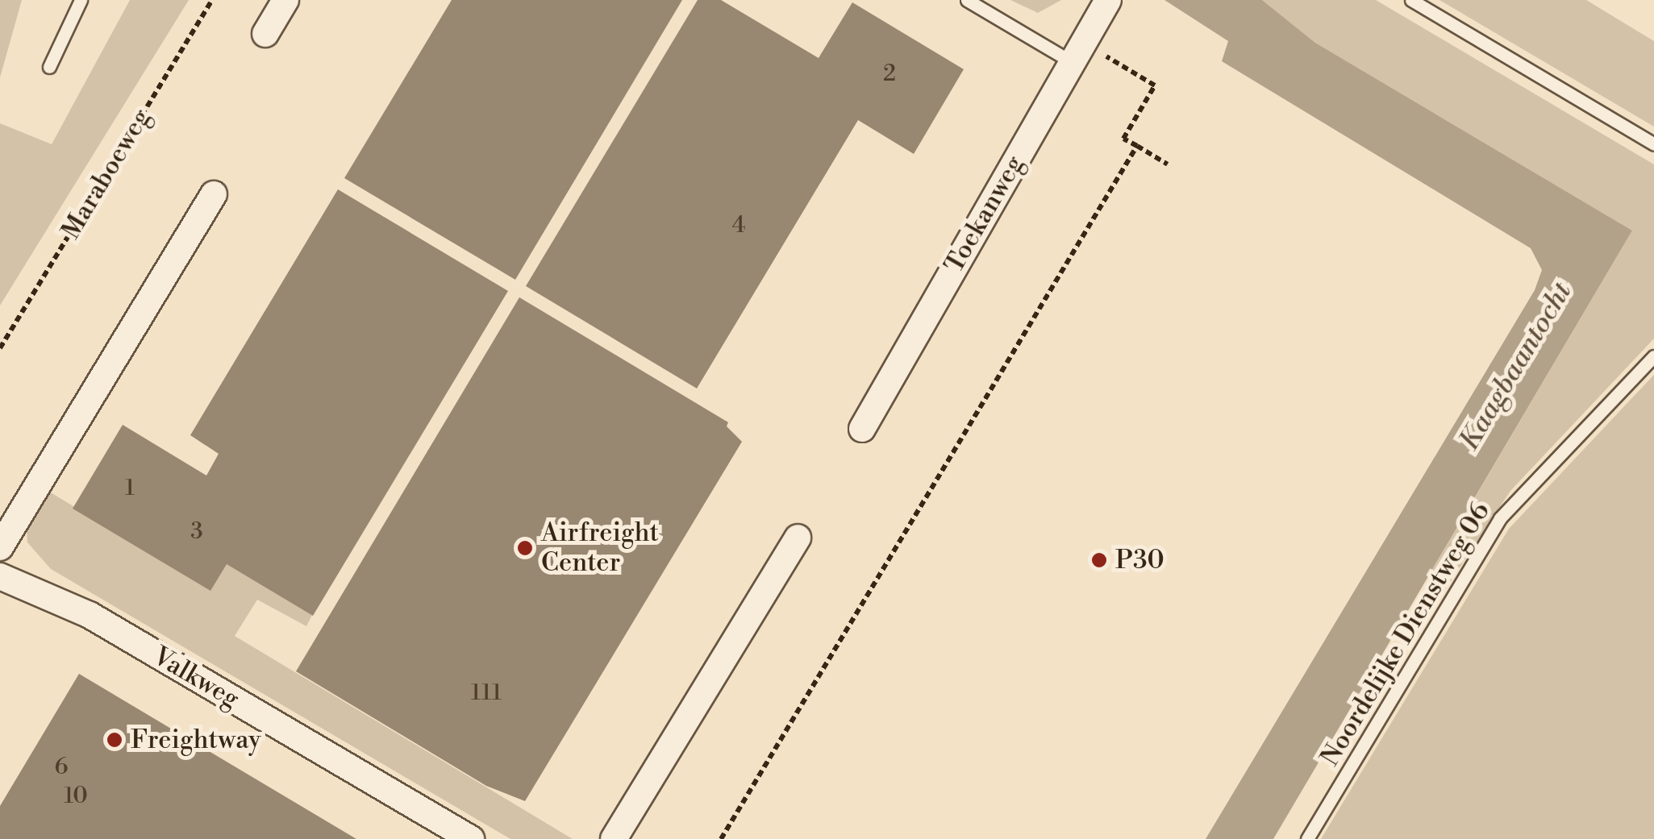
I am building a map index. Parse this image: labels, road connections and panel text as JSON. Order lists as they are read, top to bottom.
{
  "streets": {
    "street": ["Toekanweg", "Valkweg"],
    "lane": ["Noordelijke Dienstweg 06"],
    "path": ["Maraboeweg"]
  },
  "water": ["Kaagbaantocht"],
  "places": ["Airfreight Center", "P30", "Freightway"],
  "house_numbers": [
    "2",
    "4",
    "1",
    "3",
    "111",
    "6",
    "10"
  ]
}
